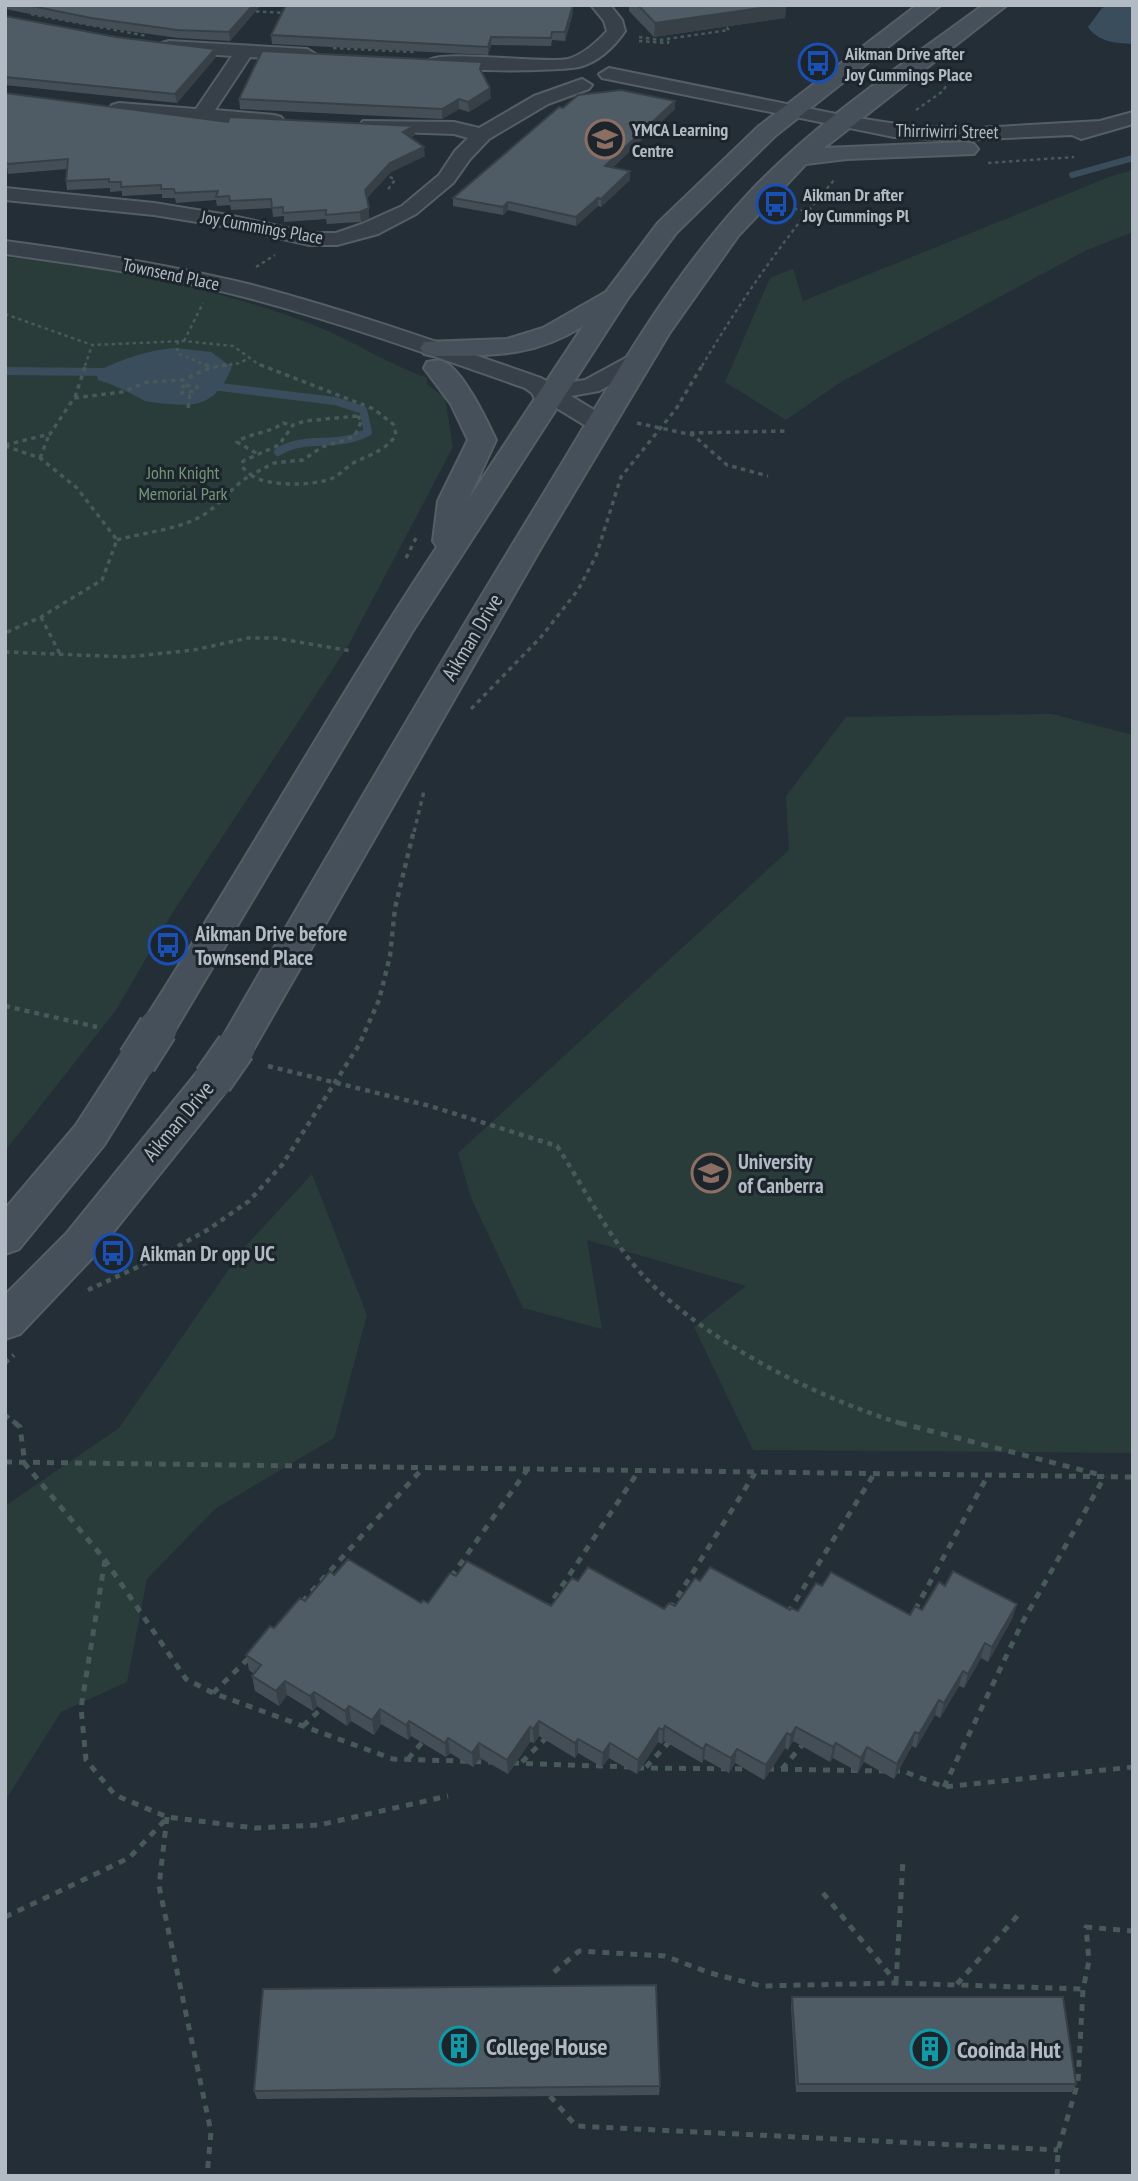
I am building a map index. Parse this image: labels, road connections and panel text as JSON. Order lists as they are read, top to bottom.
{
  "streets": {
    "main road": ["Aikman Drive"],
    "street": ["Thirriwirri Street", "Joy Cummings Place", "Townsend Place"]
  },
  "crossings": [
    ["Thirriwirri Street", "Joy Cummings Place"],
    ["Thirriwirri Street", "Aikman Drive"],
    ["Joy Cummings Place", "Aikman Drive"],
    ["Townsend Place", "Aikman Drive"]
  ],
  "parks": ["John Knight Memorial Park"],
  "places": {
    "bus stop": [
      "Aikman Drive after Joy Cummings Place",
      "Aikman Dr after Joy Cummings Pl",
      "Aikman Drive before Townsend Place",
      "Aikman Dr opp UC"
    ],
    "school or university": ["YMCA Learning Centre", "University of Canberra"],
    "building": ["College House", "Cooinda Hut"]
  }
}
